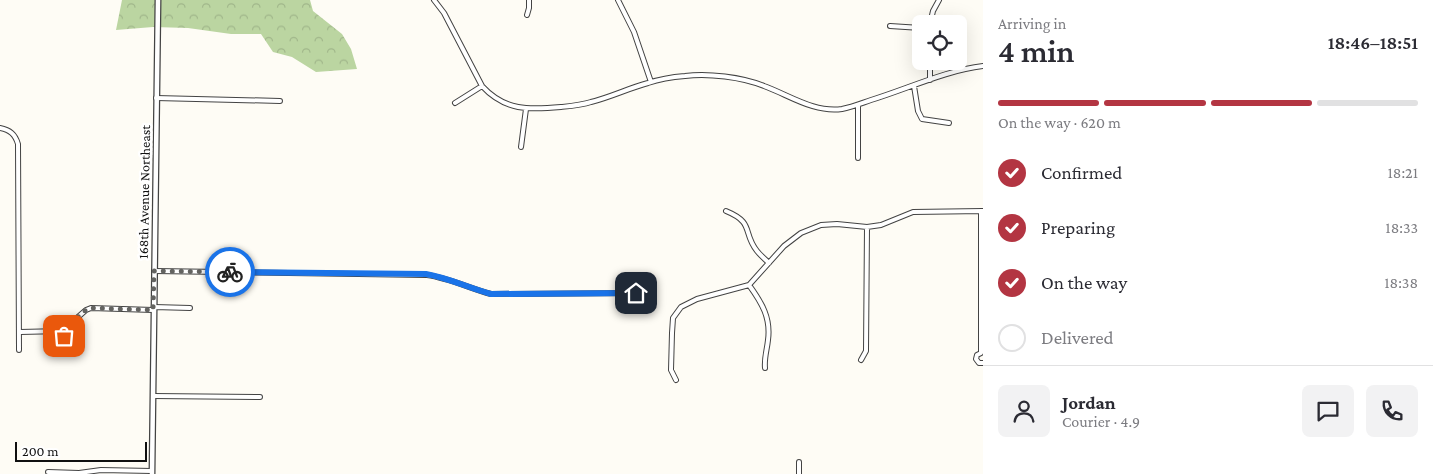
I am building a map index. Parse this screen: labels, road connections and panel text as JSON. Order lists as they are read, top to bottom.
{
  "streets": {
    "street": ["168th Avenue Northeast"]
  },
  "scale_bar": "200 m",
  "page": {
    "heading": ["4 min", "Arriving in", "18:46–18:51"],
    "panel": ["Jordan", "Courier · 4.9"],
    "bar": "On the way · 620 m",
    "list": [
      ["Confirmed", "18:21"],
      ["Preparing", "18:33"],
      ["On the way", "18:38"],
      "Delivered"
    ],
    "scale": "200 m"
  }
}
